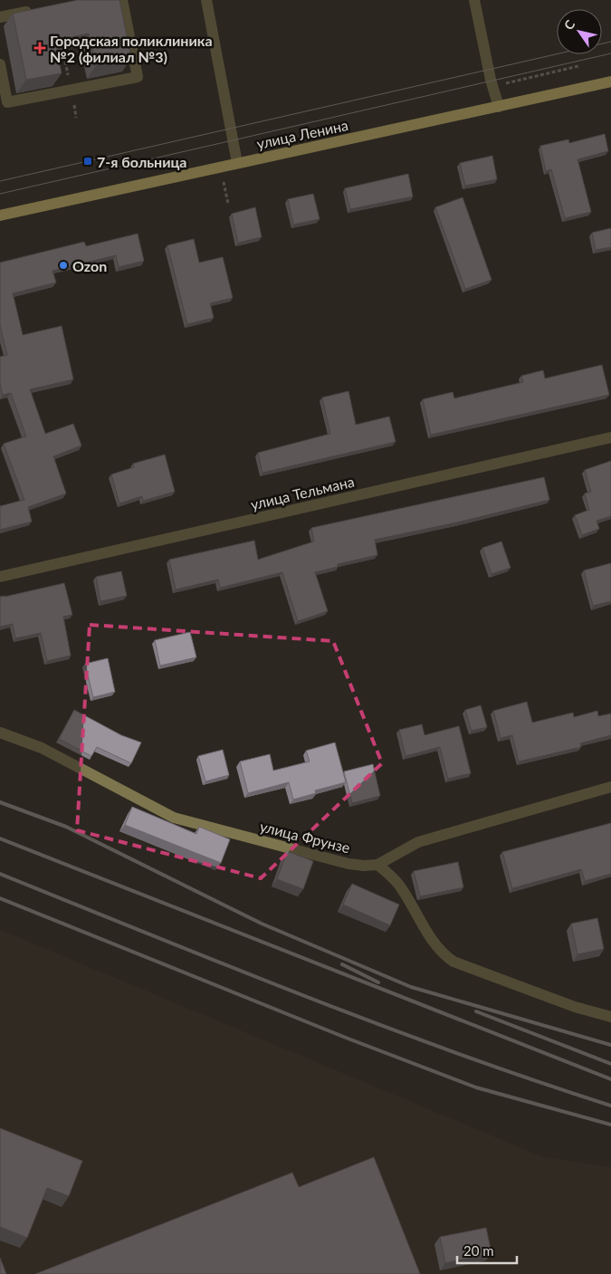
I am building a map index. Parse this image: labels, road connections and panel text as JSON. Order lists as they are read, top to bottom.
{
  "streets": {
    "main road": ["улица Ленина"],
    "street": ["улица Тельмана", "улица Фрунзе"]
  },
  "places": {
    "health": ["Городская поликлиника №2 (филиал №3)"],
    "transit": ["7-я больница"],
    "other": ["Ozon"]
  },
  "scale_bar": "20 m",
  "north": "top left"
}
